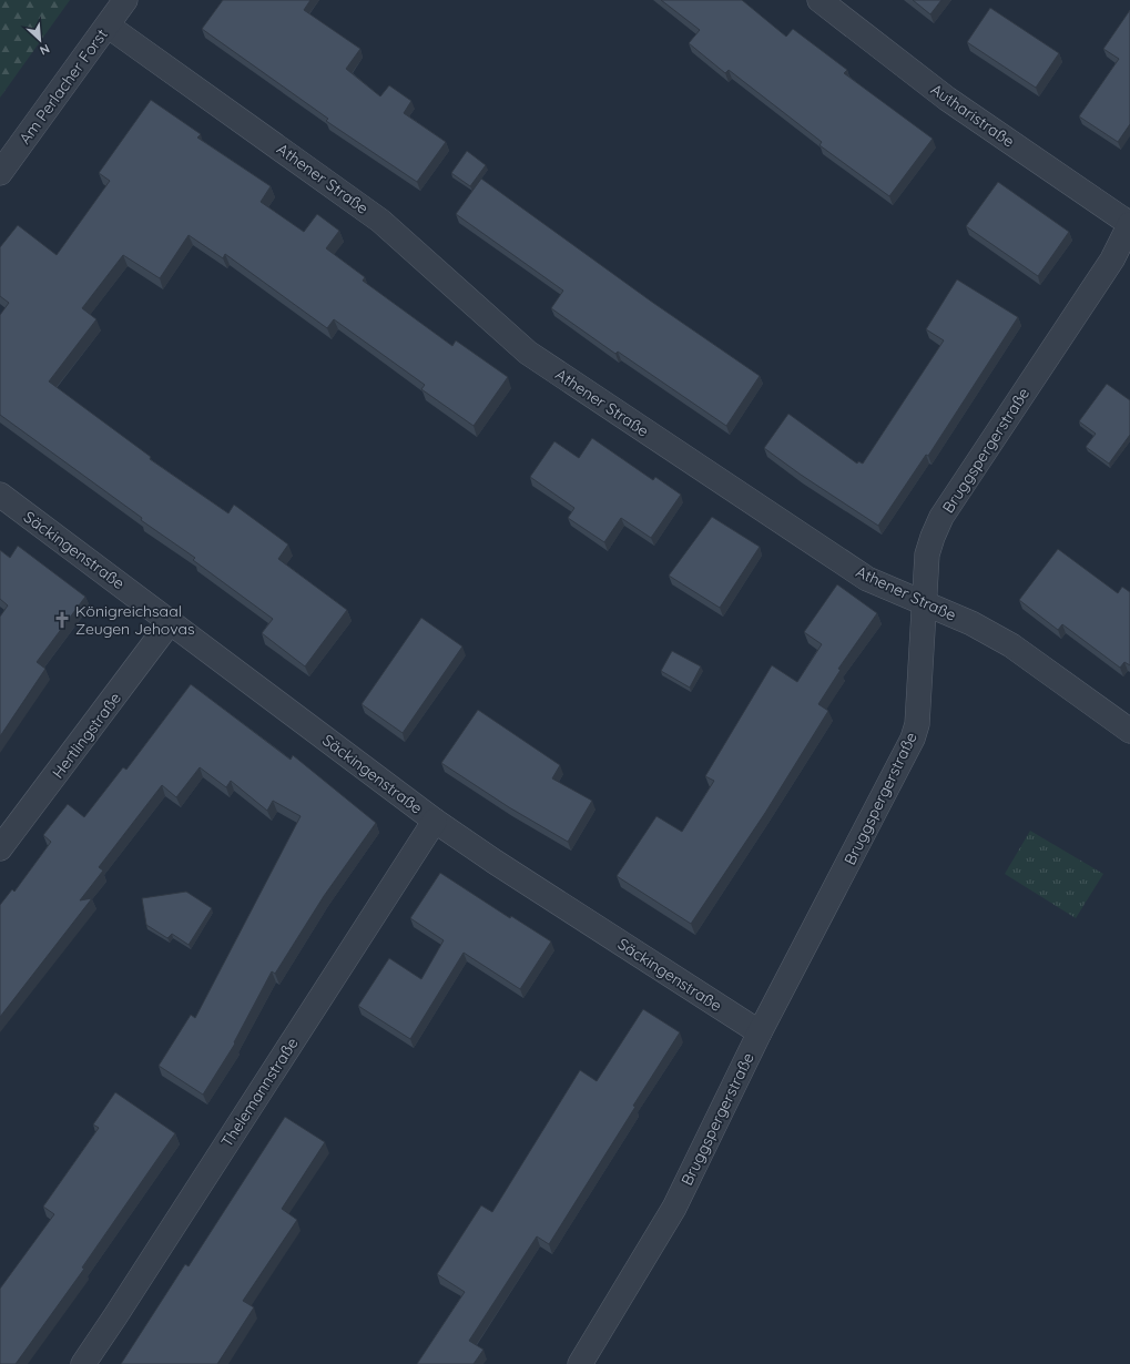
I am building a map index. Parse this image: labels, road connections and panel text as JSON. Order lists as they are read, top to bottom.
{
  "streets": {
    "street": [
      "Am Perlacher Forst",
      "Autharistraße",
      "Athener Straße",
      "Bruggspergerstraße",
      "Säckingenstraße",
      "Hertlingstraße",
      "Thelemannstraße"
    ]
  },
  "crossings": [
    ["Am Perlacher Forst", "Athener Straße"],
    ["Autharistraße", "Bruggspergerstraße"],
    ["Athener Straße", "Bruggspergerstraße"],
    ["Bruggspergerstraße", "Säckingenstraße"],
    ["Säckingenstraße", "Hertlingstraße"],
    ["Säckingenstraße", "Thelemannstraße"]
  ],
  "places": {
    "church": ["Königreichsaal Zeugen Jehovas"]
  },
  "north": "bottom right"
}
